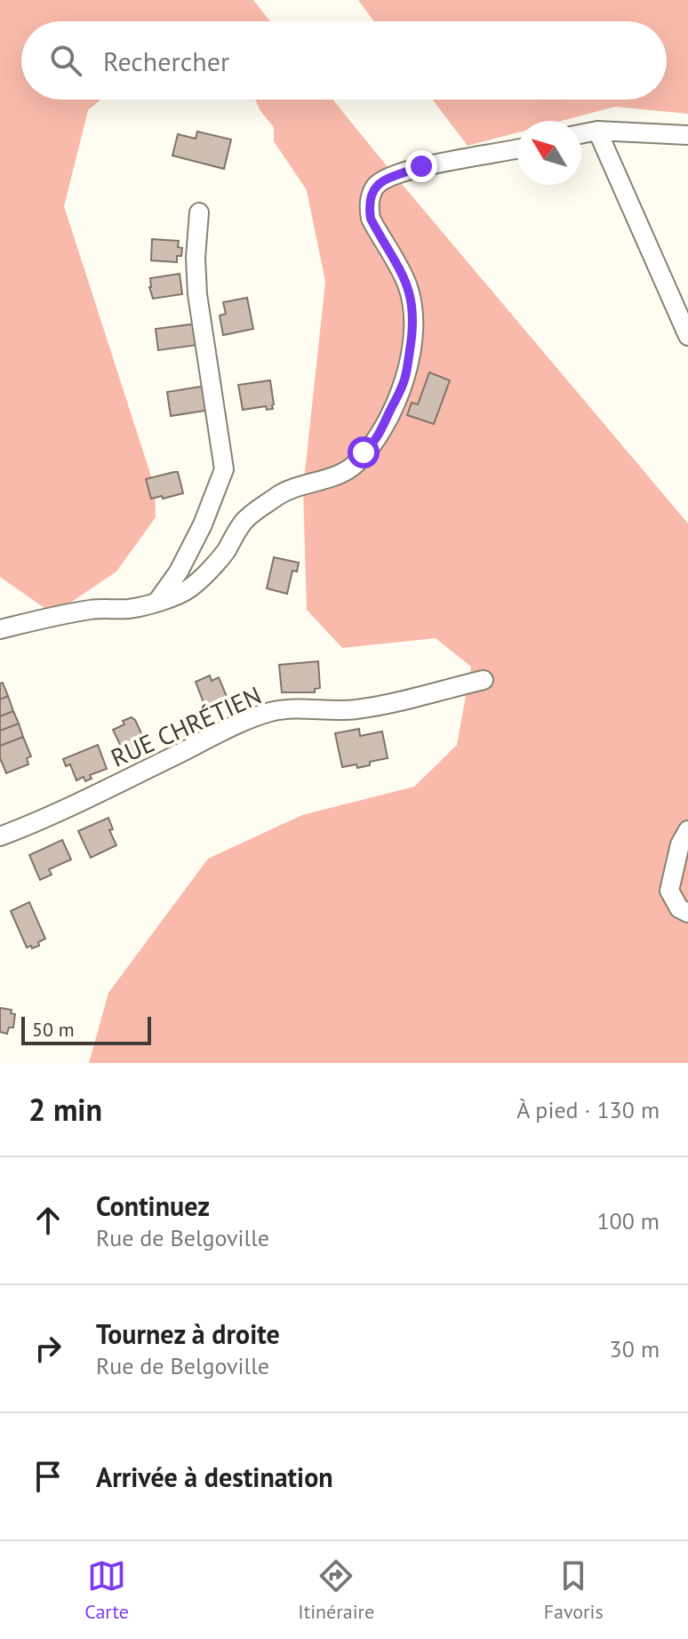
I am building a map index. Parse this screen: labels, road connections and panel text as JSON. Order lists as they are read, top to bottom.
{
  "streets": {
    "street": ["RUE CHRÉTIEN"]
  },
  "scale_bar": "50 m",
  "north": "top left",
  "page": {
    "search": "Rechercher",
    "scale": "50 m",
    "heading": ["2 min", "À pied · 130 m"],
    "list": [
      ["Continuez", "Rue de Belgoville", "100 m"],
      ["Tournez à droite", "Rue de Belgoville", "30 m"],
      "Arrivée à destination"
    ],
    "nav": ["Carte", "Itinéraire", "Favoris"]
  }
}
